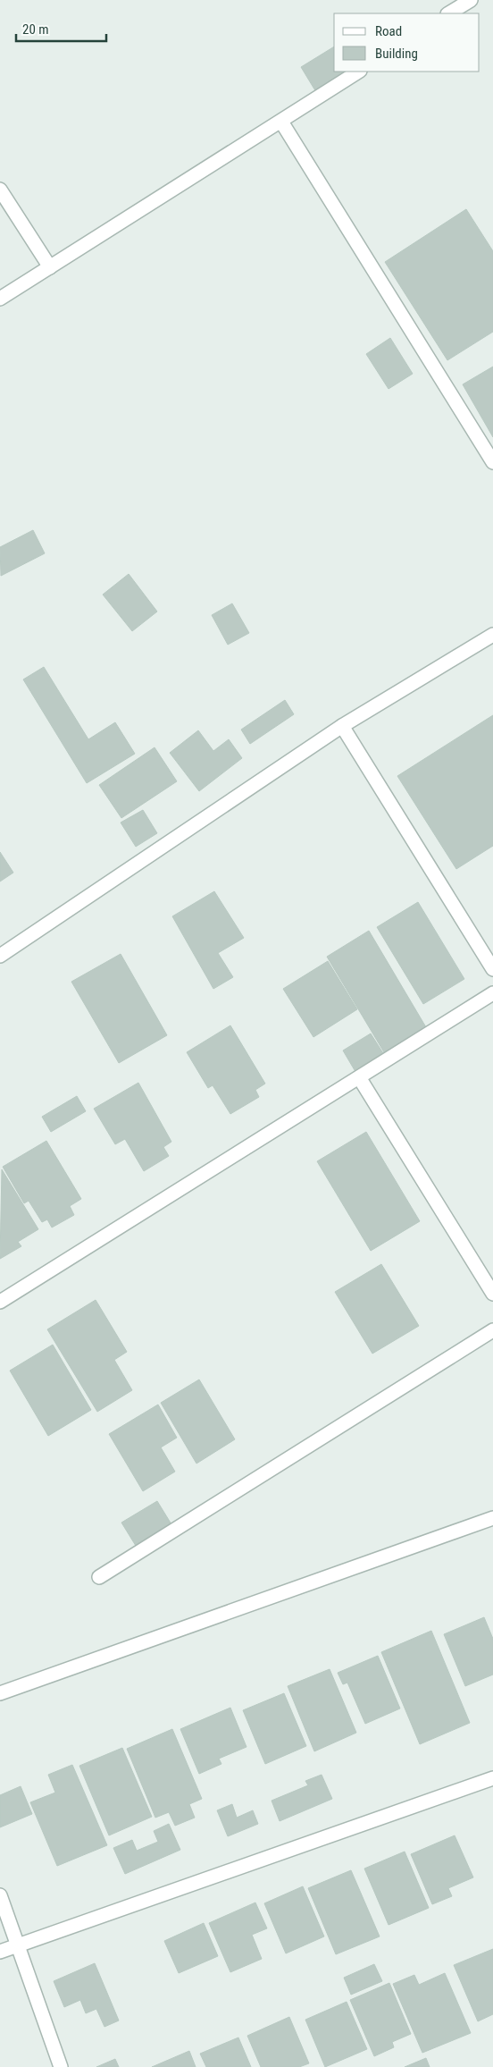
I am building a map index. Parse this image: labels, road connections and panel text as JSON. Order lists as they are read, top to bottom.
{
  "legend": ["Road", "Building"],
  "scale_bar": "20 m"
}
